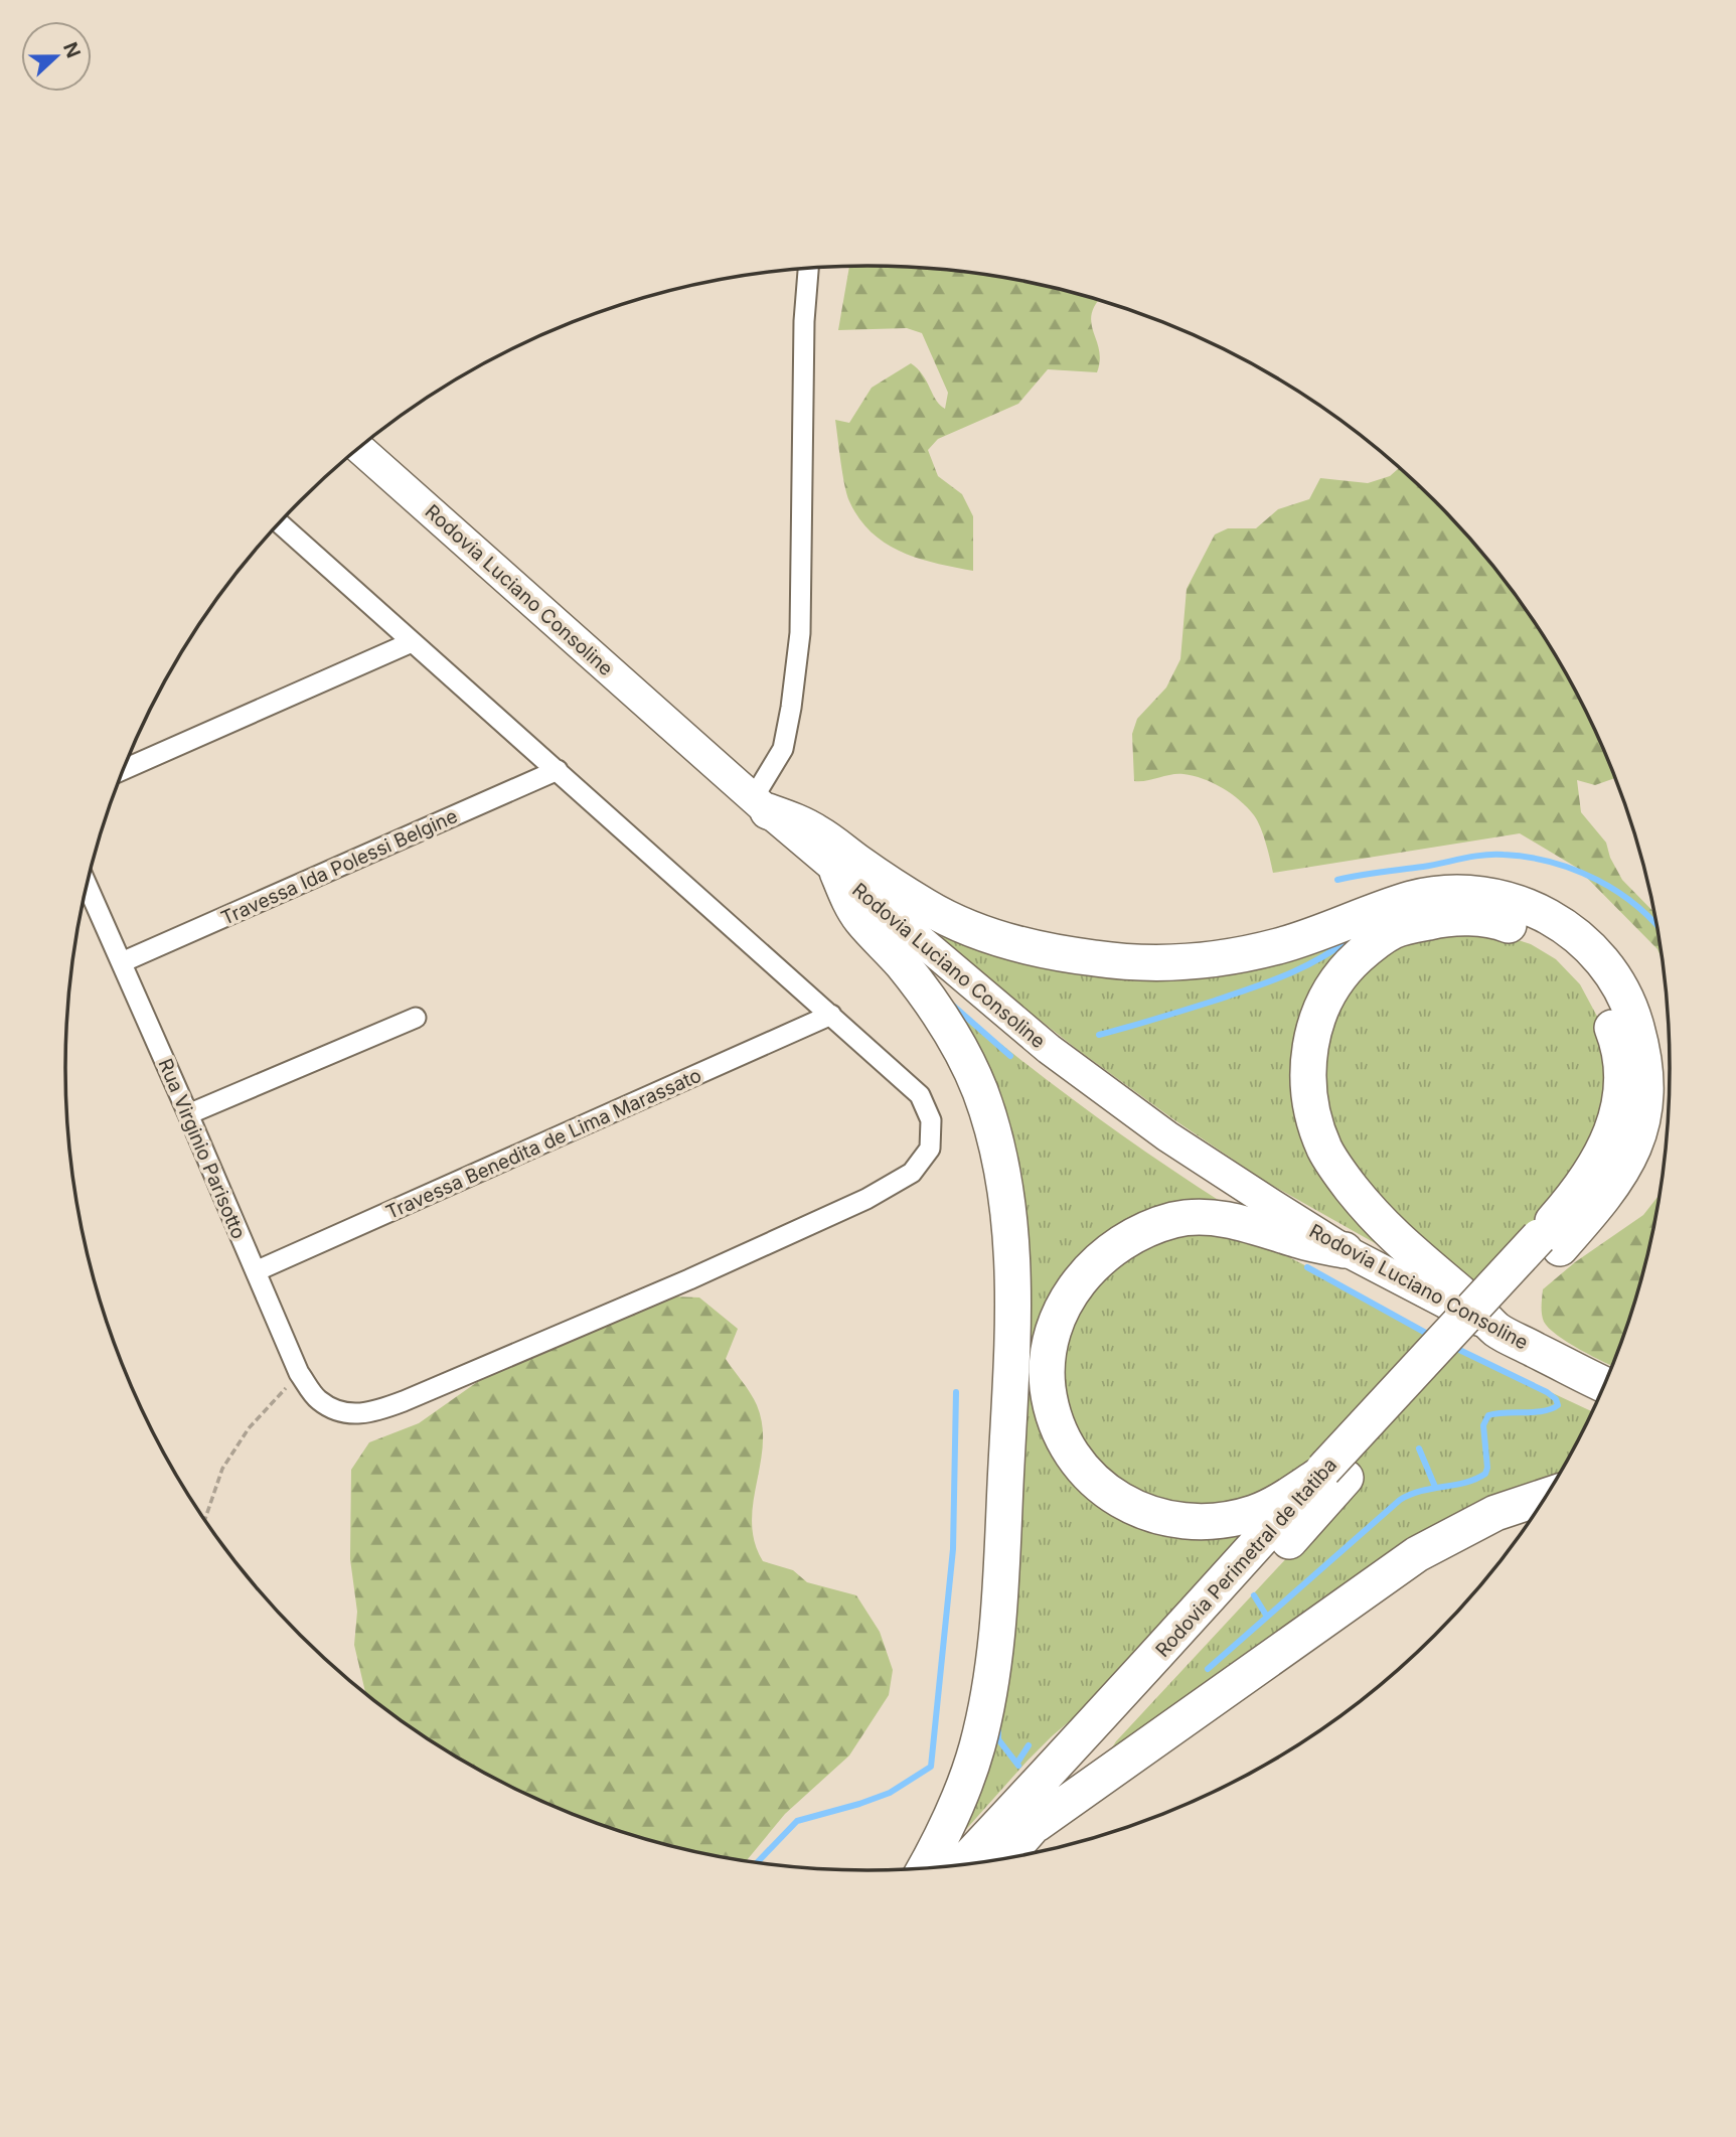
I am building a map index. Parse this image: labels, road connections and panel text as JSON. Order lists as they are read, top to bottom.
{
  "streets": {
    "highway": ["Rodovia Luciano Consoline", "Rodovia Perimetral de Itatiba"],
    "street": ["Travessa Ida Polessi Belgine", "Travessa Benedita de Lima Marassato", "Rua Virginio Parisotto"]
  },
  "crossings": [
    ["Travessa Ida Polessi Belgine", "Rua Virginio Parisotto"],
    ["Travessa Benedita de Lima Marassato", "Rua Virginio Parisotto"]
  ],
  "north": "right"
}
